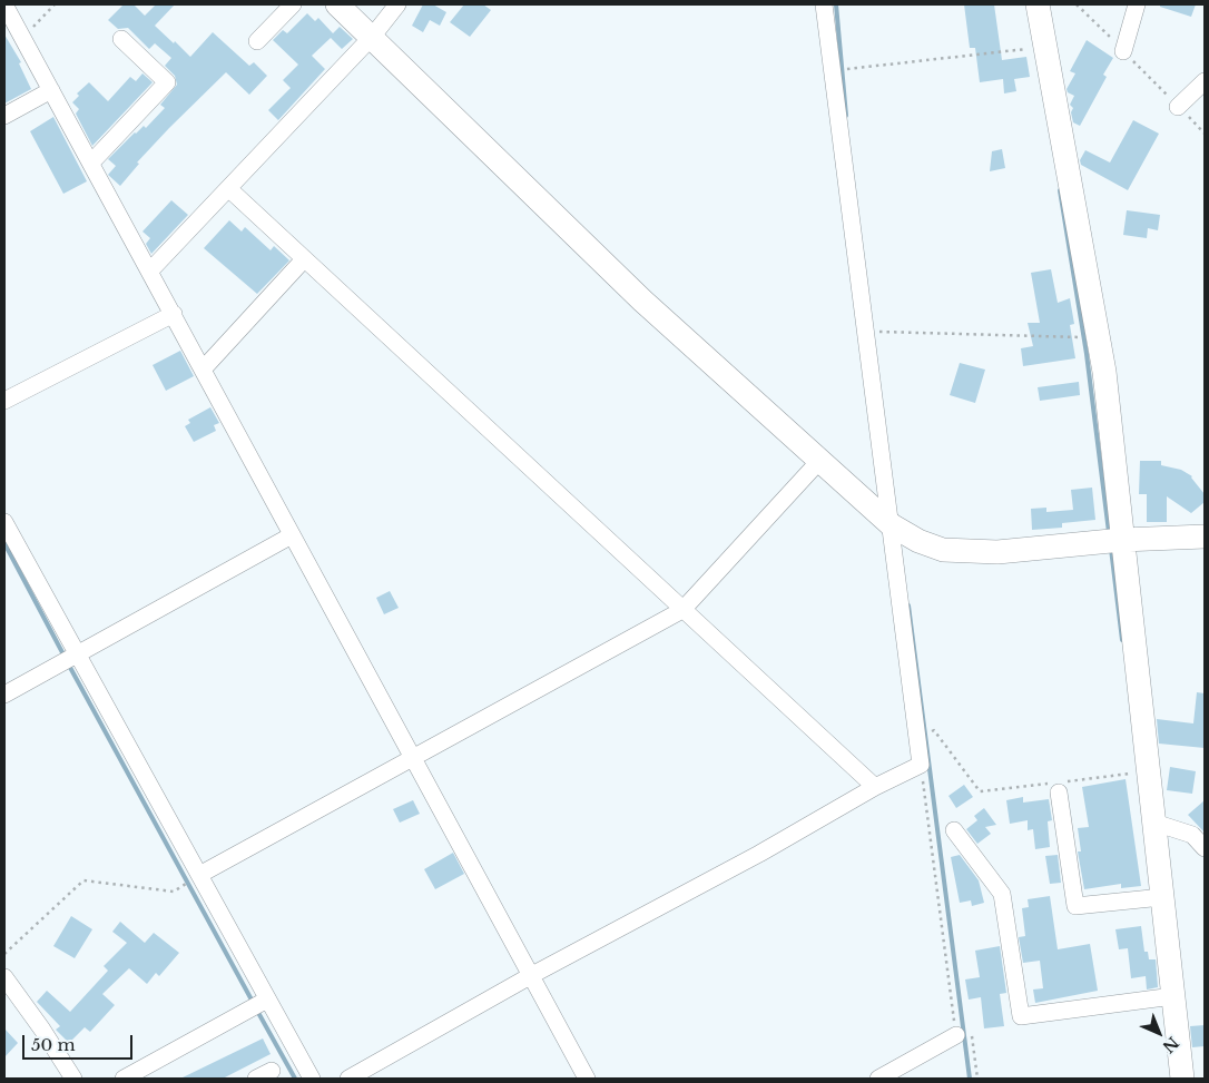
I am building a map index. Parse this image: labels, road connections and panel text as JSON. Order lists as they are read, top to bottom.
{
  "scale_bar": "50 m",
  "north": "bottom right"
}
